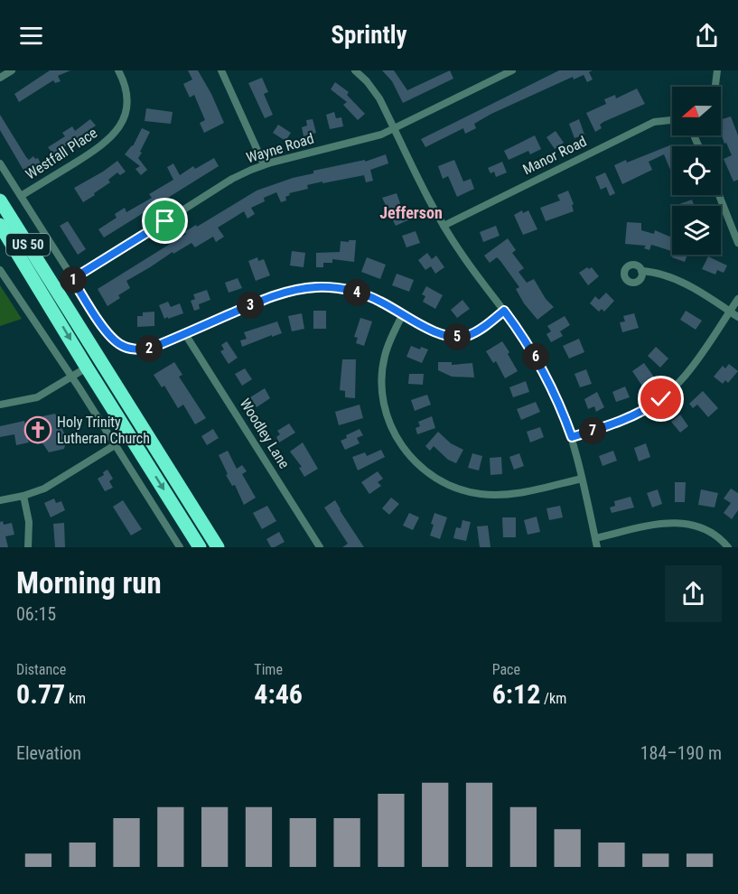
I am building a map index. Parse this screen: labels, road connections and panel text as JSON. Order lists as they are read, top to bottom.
{
  "streets": {
    "highway": ["US 50"],
    "street": [
      "Wayne Road",
      "Westfall Place",
      "Manor Road",
      "Woodley Lane"
    ]
  },
  "crossings": [
    ["Wayne Road", "US 50"]
  ],
  "districts": ["Jefferson"],
  "places": {
    "church": ["Holy Trinity Lutheran Church"]
  },
  "north": "left",
  "page": {
    "header": "Sprintly",
    "pins": [
      "1",
      "4",
      "3",
      "5",
      "2",
      "6",
      "7"
    ],
    "heading": ["Morning run", "06:15"],
    "stats": [
      ["Distance", "0.77 km"],
      ["Time", "4:46"],
      ["Pace", "6:12 /km"]
    ],
    "chart": ["Elevation", "184–190 m"]
  }
}
